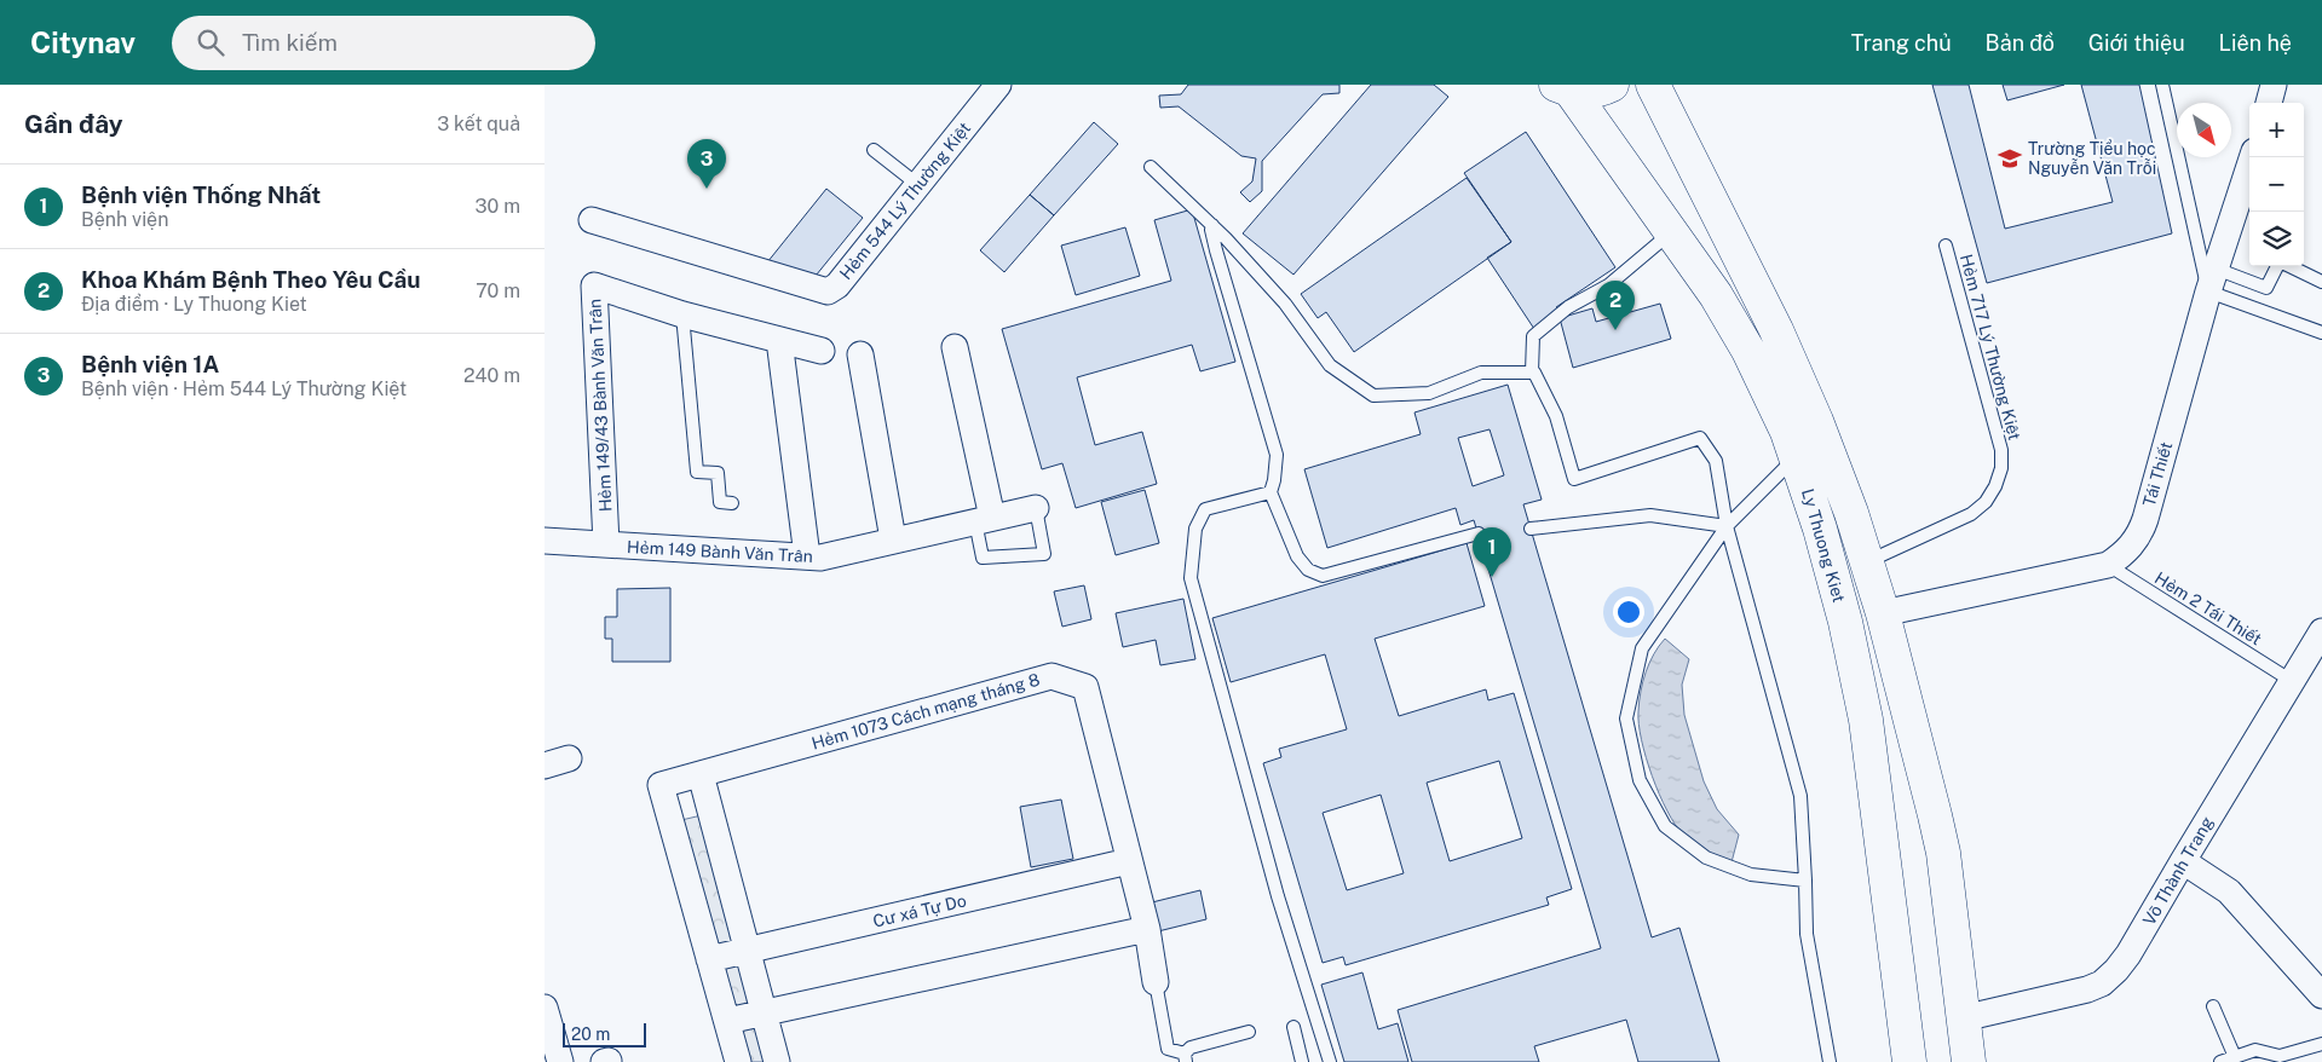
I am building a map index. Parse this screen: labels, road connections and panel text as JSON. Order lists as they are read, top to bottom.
{
  "streets": {
    "main road": ["Ly Thuong Kiet"],
    "street": [
      "Hẻm 544 Lý Thường Kiệt",
      "Hẻm 149/43 Bành Văn Trân",
      "Tái Thiết",
      "Hẻm 149 Bành Văn Trân",
      "Hẻm 1073 Cách mạng tháng 8",
      "Võ Thành Trang",
      "Cư xá Tự Do"
    ],
    "lane": ["Hẻm 717 Lý Thường Kiệt", "Hẻm 2 Tái Thiết"]
  },
  "crossings": [
    ["Hẻm 717 Lý Thường Kiệt", "Ly Thuong Kiet"],
    ["Hẻm 149/43 Bành Văn Trân", "Hẻm 149 Bành Văn Trân"],
    ["Tái Thiết", "Ly Thuong Kiet"],
    ["Tái Thiết", "Hẻm 2 Tái Thiết"],
    ["Ly Thuong Kiet", "Võ Thành Trang"],
    ["Hẻm 2 Tái Thiết", "Võ Thành Trang"],
    ["Hẻm 1073 Cách mạng tháng 8", "Cư xá Tự Do"]
  ],
  "places": {
    "school or university": ["Trường Tiểu học Nguyễn Văn Trỗi"]
  },
  "scale_bar": "20 m",
  "north": "bottom right",
  "page": {
    "header": "Citynav",
    "search": "Tìm kiếm",
    "nav": [
      "Trang chủ",
      "Bản đồ",
      "Giới thiệu",
      "Liên hệ"
    ],
    "heading": ["Gần đây", "3 kết quả"],
    "map_buttons": ["+", "−"],
    "pins": ["3", "2", "1"],
    "list": [
      {
        "mark": "1",
        "name": "Bệnh viện Thống Nhất",
        "note": "Bệnh viện",
        "value": "30 m"
      },
      {
        "mark": "2",
        "name": "Khoa Khám Bệnh Theo Yêu Cầu",
        "note": "Địa điểm · Ly Thuong Kiet",
        "value": "70 m"
      },
      {
        "mark": "3",
        "name": "Bệnh viện 1A",
        "note": "Bệnh viện · Hẻm 544 Lý Thường Kiệt",
        "value": "240 m"
      }
    ],
    "scale": "20 m"
  }
}
